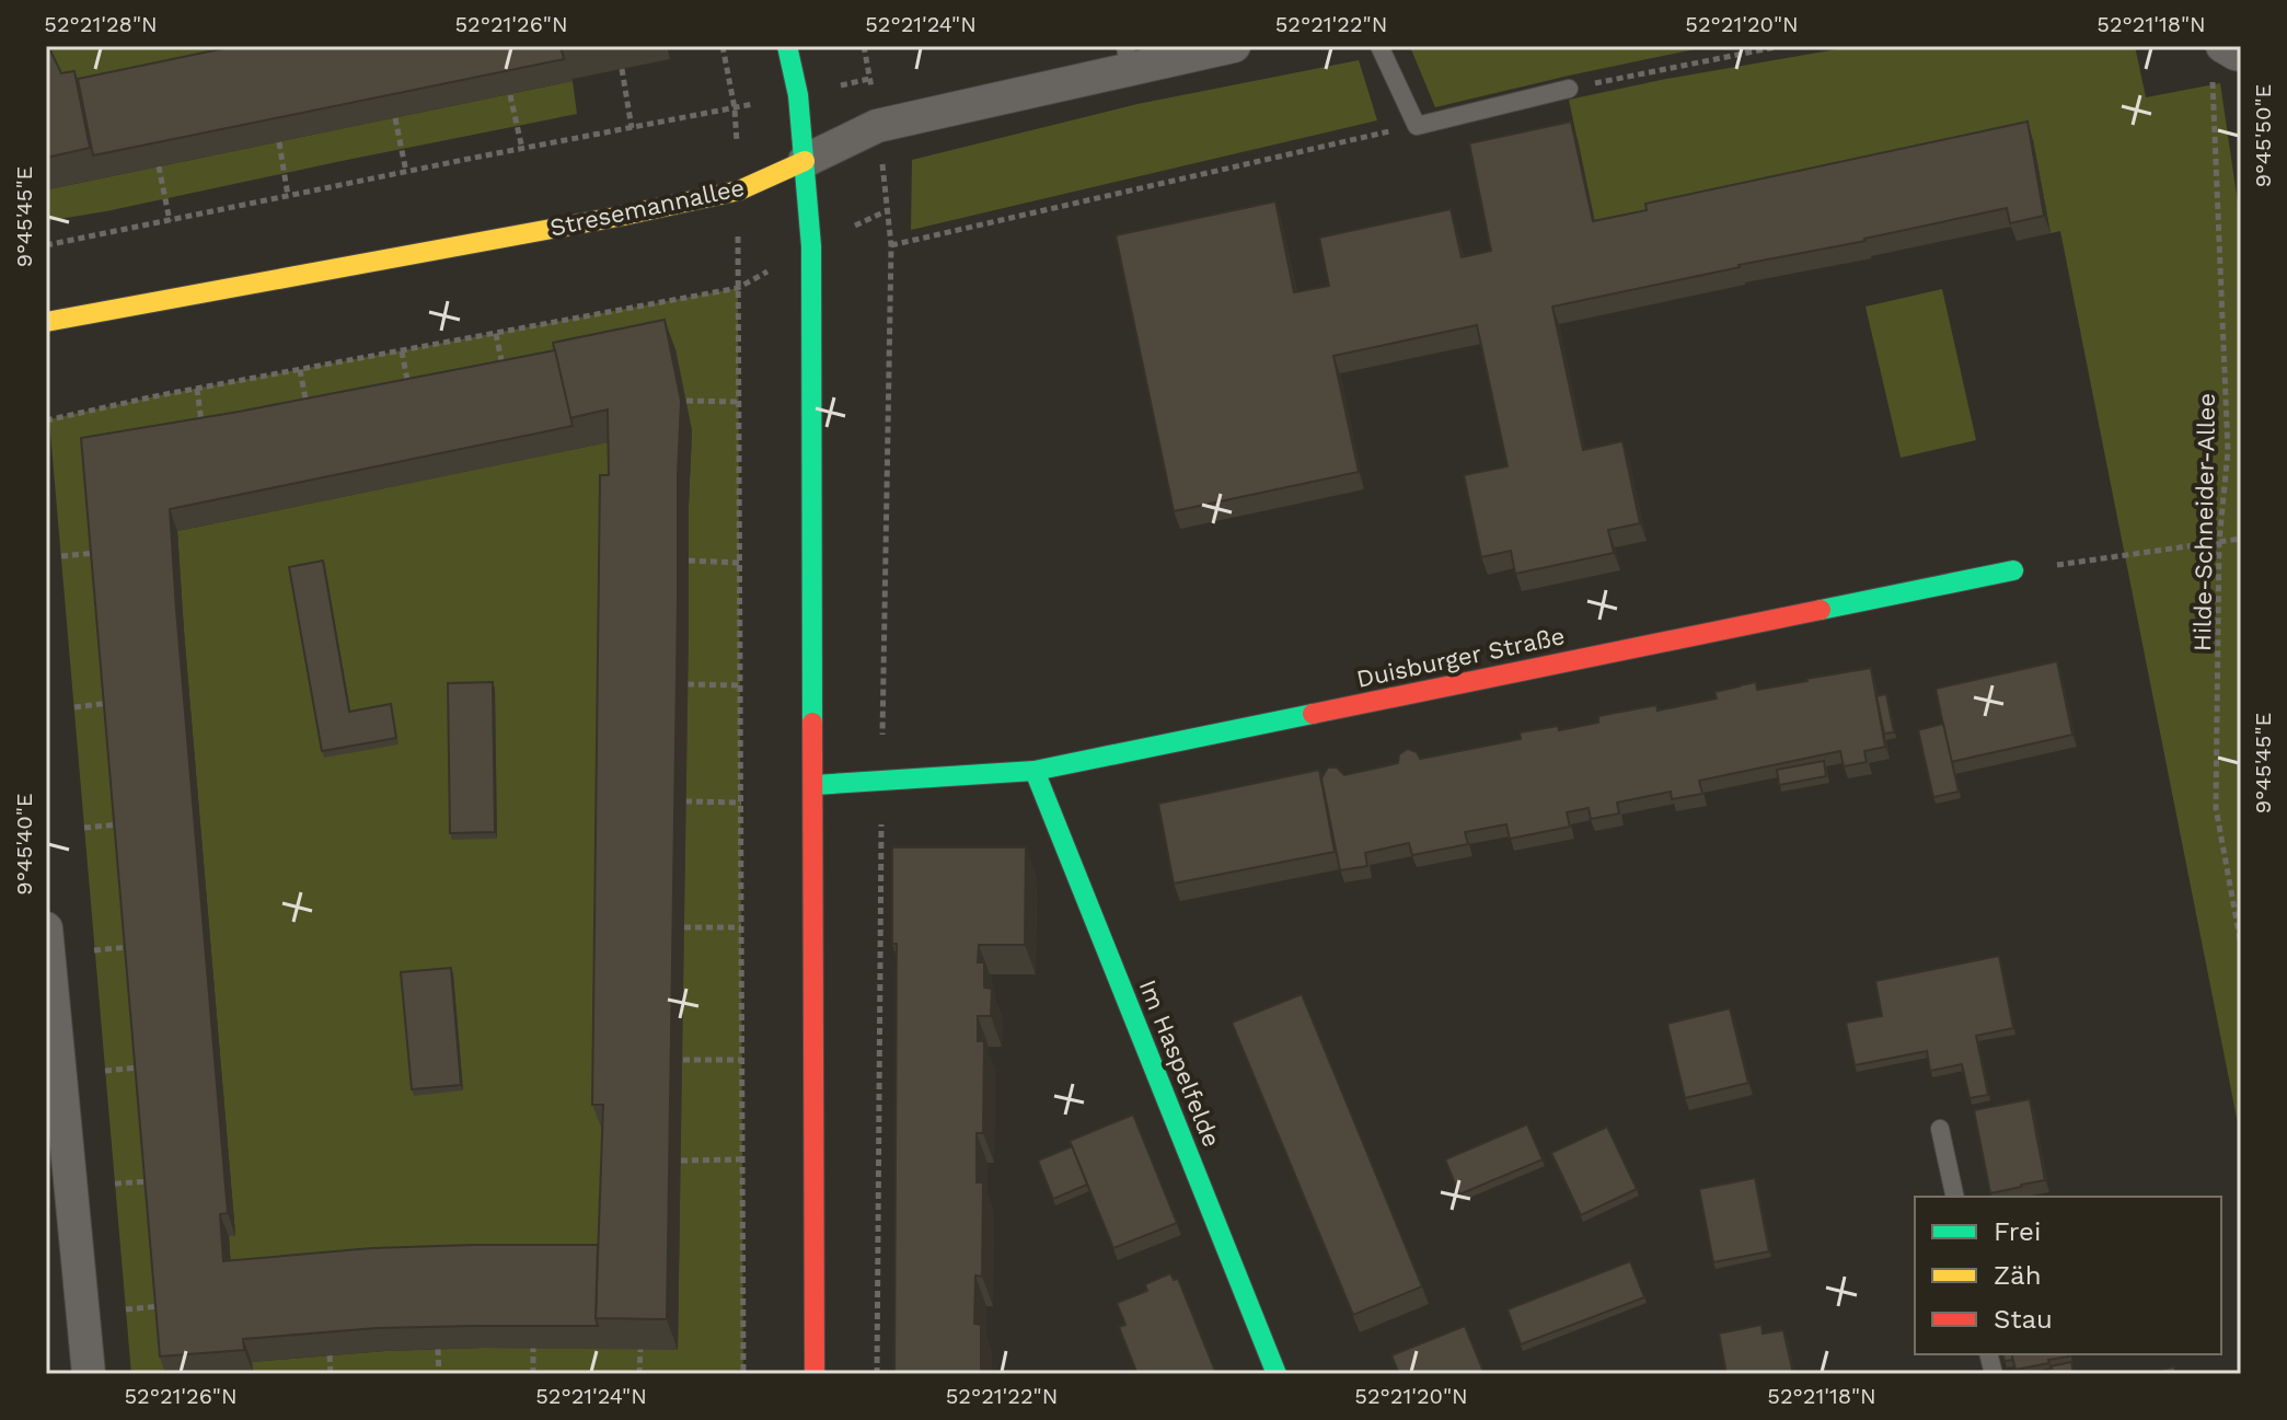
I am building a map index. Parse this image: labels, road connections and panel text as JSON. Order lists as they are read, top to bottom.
{
  "streets": {
    "street": ["Stresemannallee", "Duisburger Straße", "Im Haspelfelde"],
    "path": ["Hilde-Schneider-Allee"]
  },
  "crossings": [
    ["Duisburger Straße", "Im Haspelfelde"]
  ],
  "legend": ["Frei", "Zäh", "Stau"],
  "coordinates": [
    "52°21'28\"N",
    "52°21'26\"N",
    "52°21'24\"N",
    "52°21'22\"N",
    "52°21'20\"N",
    "52°21'18\"N",
    "9°45'50\"E",
    "9°45'45\"E",
    "9°45'40\"E"
  ]
}
